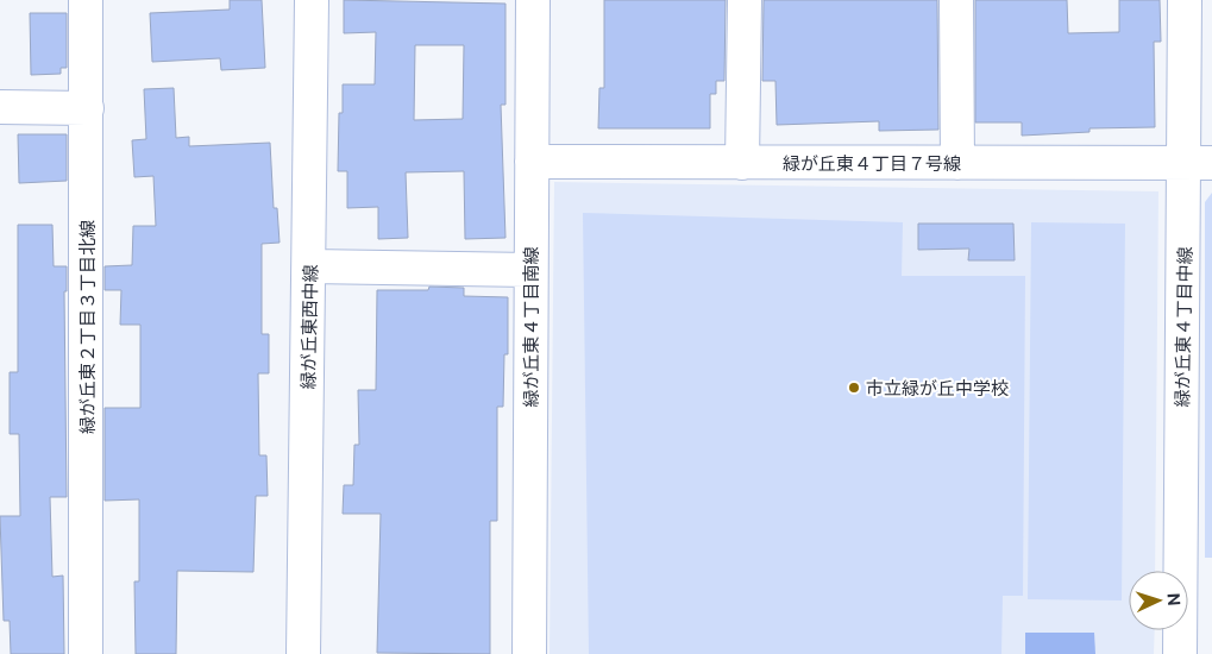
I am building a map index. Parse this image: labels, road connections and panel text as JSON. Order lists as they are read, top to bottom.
{
  "streets": {
    "street": [
      "緑が丘東４丁目７号線",
      "緑が丘東２丁目３丁目北線",
      "緑が丘東西中線",
      "緑が丘東４丁目南線",
      "緑が丘東４丁目中線"
    ]
  },
  "crossings": [
    ["緑が丘東４丁目７号線", "緑が丘東４丁目南線"],
    ["緑が丘東４丁目７号線", "緑が丘東４丁目中線"]
  ],
  "places": ["市立緑が丘中学校"],
  "north": "right"
}
